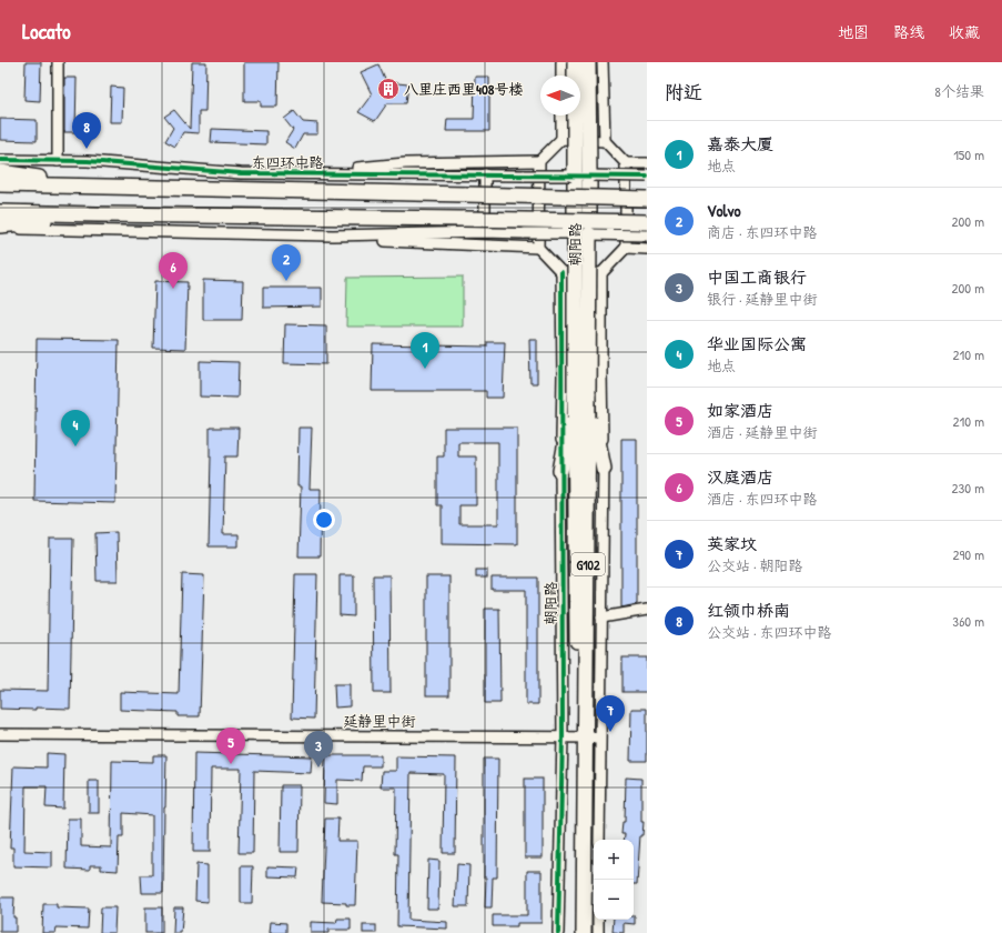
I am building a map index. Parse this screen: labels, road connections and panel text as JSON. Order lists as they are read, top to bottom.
{
  "streets": {
    "highway": ["东四环中路", "朝阳路", "G102"],
    "street": ["延静里中街"]
  },
  "crossings": [
    ["东四环中路", "朝阳路"],
    ["朝阳路", "延静里中街"]
  ],
  "places": {
    "building": ["八里庄西里408号楼"]
  },
  "north": "left",
  "page": {
    "header": "Locato",
    "nav": ["地图", "路线", "收藏"],
    "heading": ["附近", "8个结果"],
    "pins": [
      "8",
      "2",
      "6",
      "1",
      "4",
      "7",
      "5",
      "3"
    ],
    "list": [
      {
        "mark": "1",
        "name": "嘉泰大厦",
        "note": "地点",
        "value": "150 m"
      },
      {
        "mark": "2",
        "name": "Volvo",
        "note": "商店 · 东四环中路",
        "value": "200 m"
      },
      {
        "mark": "3",
        "name": "中国工商银行",
        "note": "银行 · 延静里中街",
        "value": "200 m"
      },
      {
        "mark": "4",
        "name": "华业国际公寓",
        "note": "地点",
        "value": "210 m"
      },
      {
        "mark": "5",
        "name": "如家酒店",
        "note": "酒店 · 延静里中街",
        "value": "210 m"
      },
      {
        "mark": "6",
        "name": "汉庭酒店",
        "note": "酒店 · 东四环中路",
        "value": "230 m"
      },
      {
        "mark": "7",
        "name": "英家坟",
        "note": "公交站 · 朝阳路",
        "value": "290 m"
      },
      {
        "mark": "8",
        "name": "红领巾桥南",
        "note": "公交站 · 东四环中路",
        "value": "360 m"
      }
    ],
    "map_buttons": ["+", "−"]
  }
}
